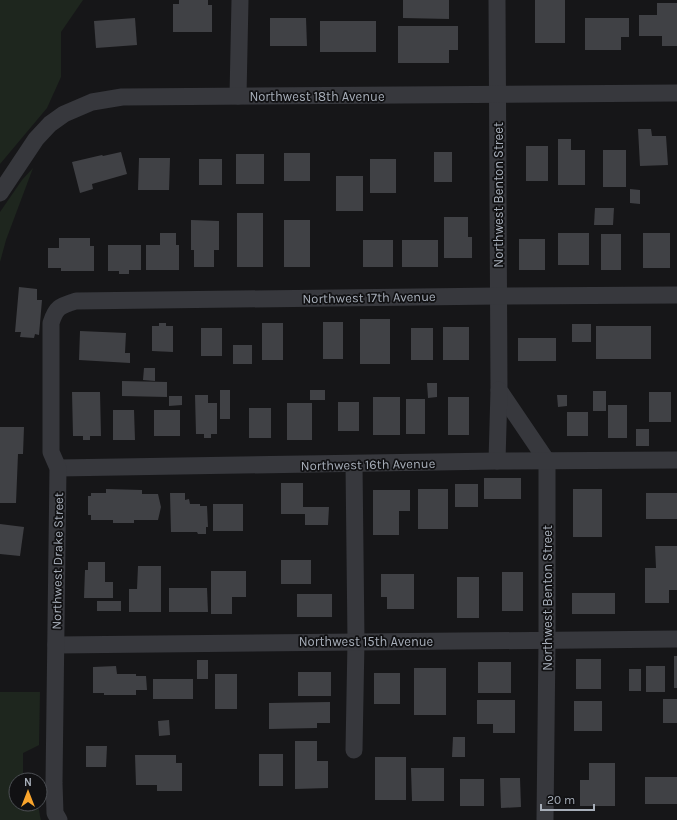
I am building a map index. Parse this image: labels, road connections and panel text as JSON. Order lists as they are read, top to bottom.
{
  "streets": {
    "street": [
      "Northwest 18th Avenue",
      "Northwest Benton Street",
      "Northwest 17th Avenue",
      "Northwest 16th Avenue",
      "Northwest Drake Street",
      "Northwest 15th Avenue"
    ]
  },
  "crossings": [
    ["Northwest 18th Avenue", "Northwest Benton Street"],
    ["Northwest Benton Street", "Northwest 17th Avenue"],
    ["Northwest Benton Street", "Northwest 16th Avenue"],
    ["Northwest Benton Street", "Northwest 15th Avenue"],
    ["Northwest 17th Avenue", "Northwest Drake Street"],
    ["Northwest 16th Avenue", "Northwest Drake Street"],
    ["Northwest Drake Street", "Northwest 15th Avenue"]
  ],
  "scale_bar": "20 m",
  "north": "top"
}
